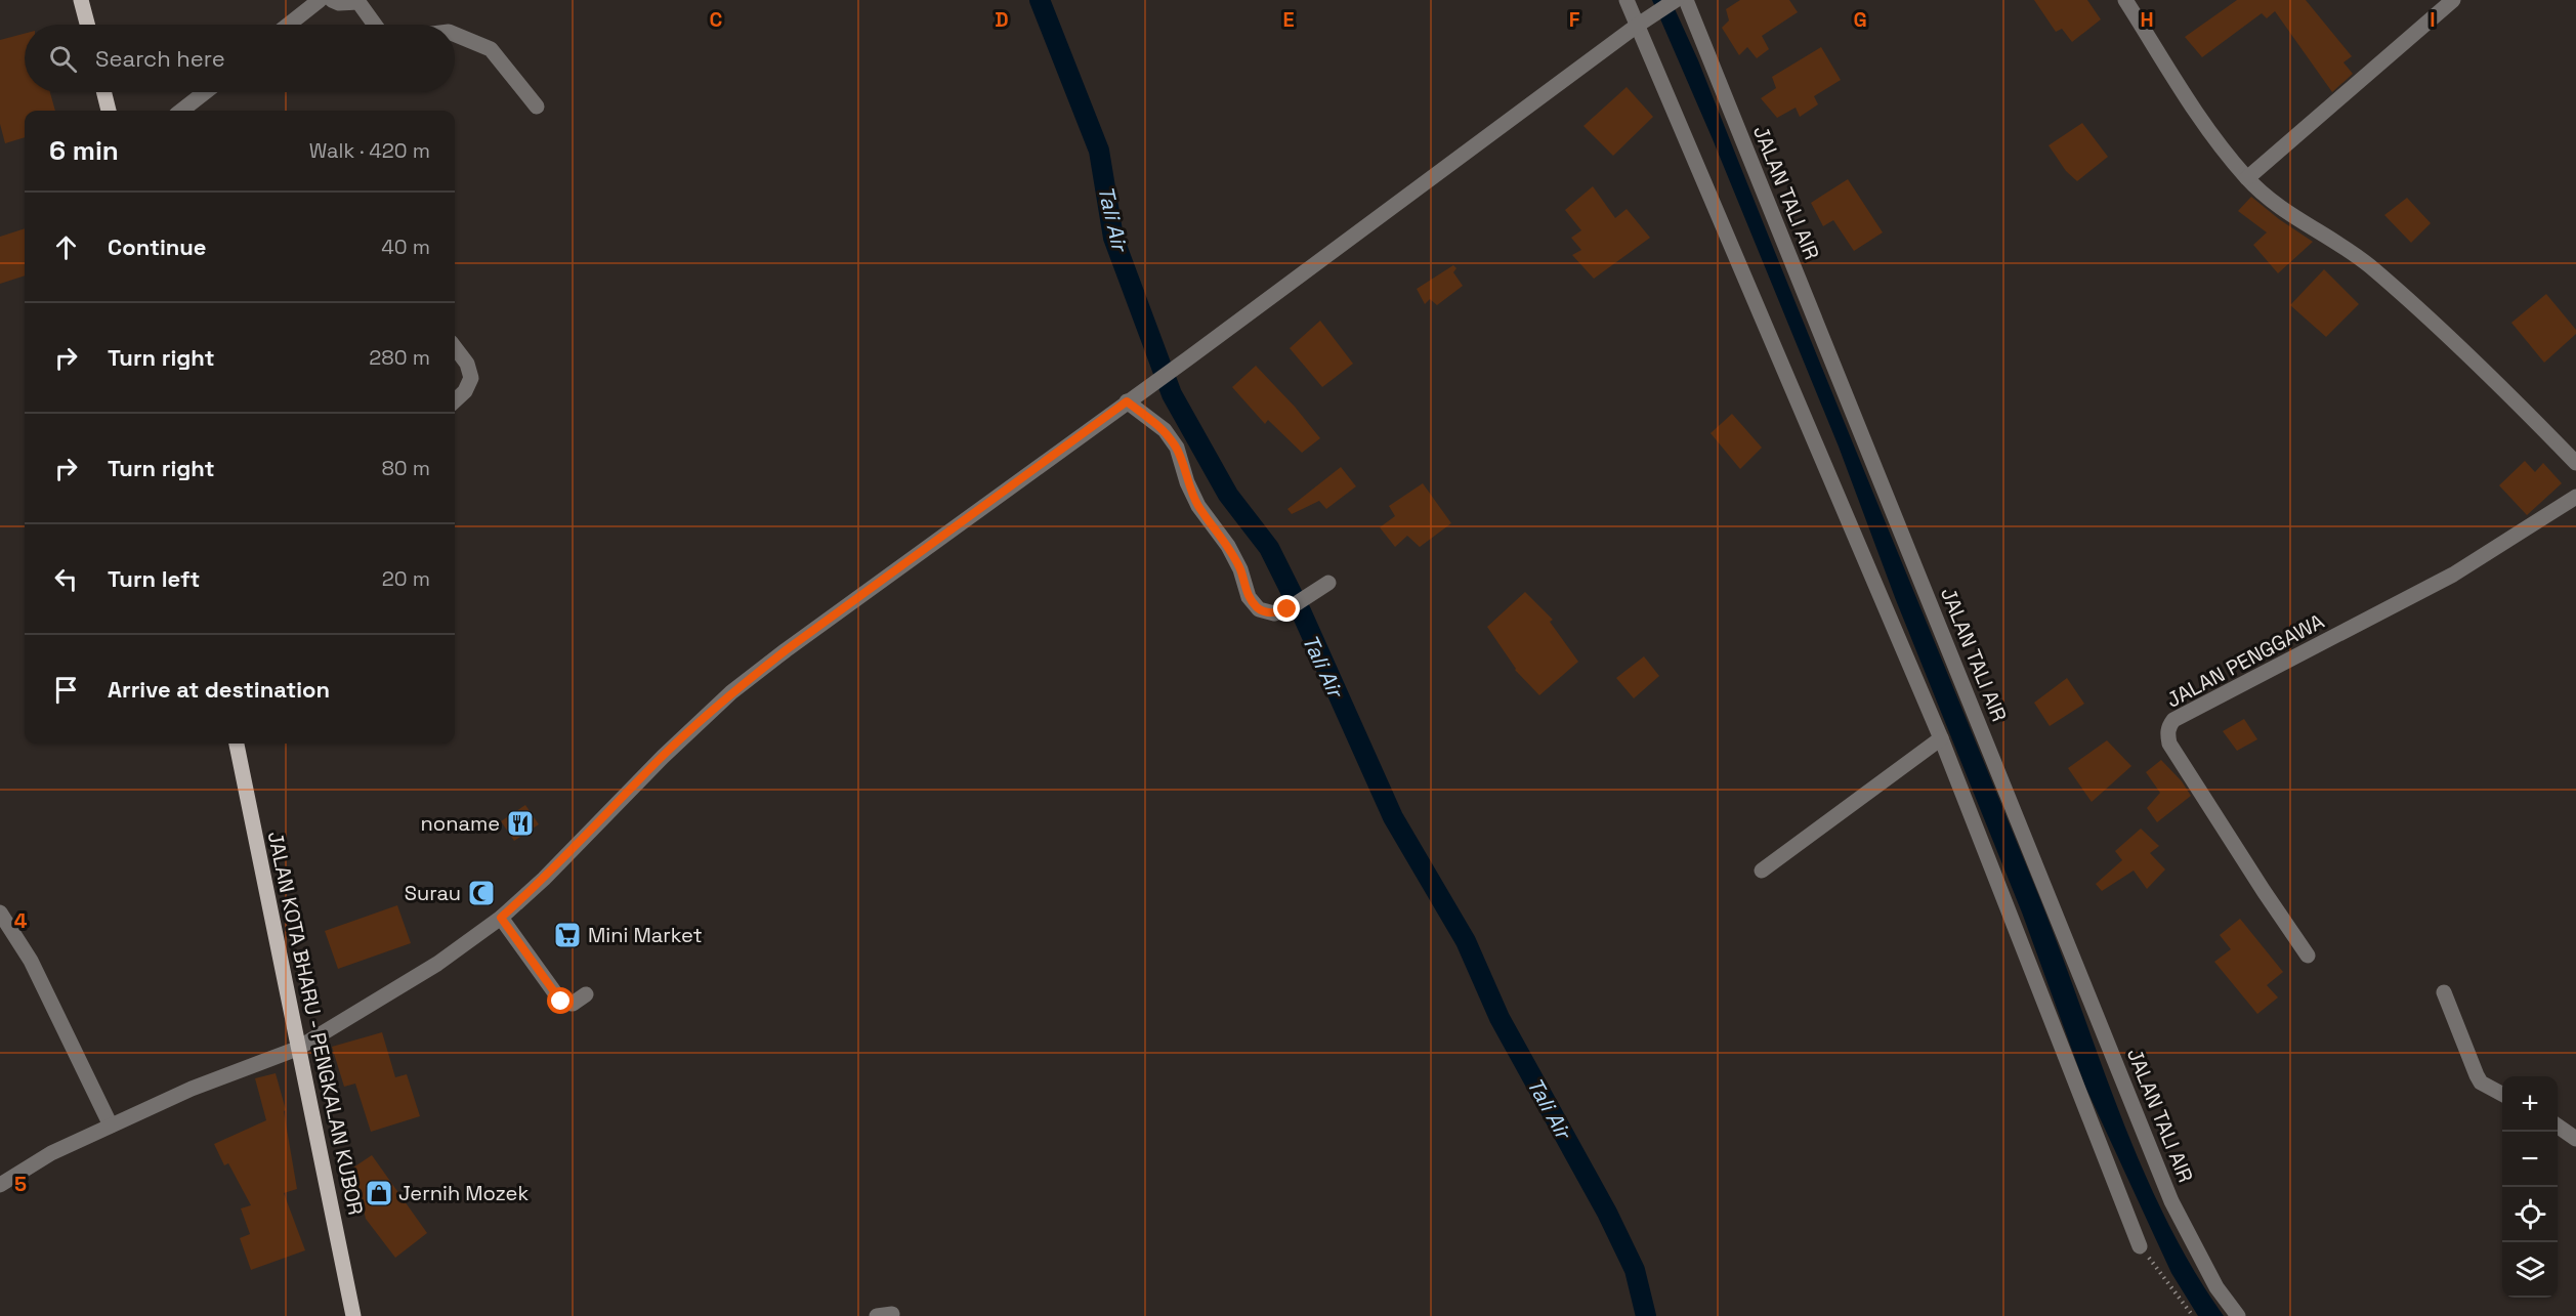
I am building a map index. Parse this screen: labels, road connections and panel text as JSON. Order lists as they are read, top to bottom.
{
  "streets": {
    "main road": ["JALAN KOTA BHARU - PENGKALAN KUBOR"],
    "street": ["JALAN TALI AIR", "JALAN PENGGAWA"]
  },
  "water": ["Tali Air"],
  "places": {
    "restaurant": ["noname"],
    "mosque": ["Surau"],
    "supermarket": ["Mini Market"],
    "shop": ["Jernih Mozek"]
  },
  "page": {
    "search": "Search here",
    "heading": ["6 min", "Walk · 420 m"],
    "list": [
      ["Continue", "40 m"],
      ["Turn right", "280 m"],
      ["Turn right", "80 m"],
      ["Turn left", "20 m"],
      "Arrive at destination"
    ],
    "map_buttons": ["+", "−"]
  },
  "grid": {
    "columns": [
      "C",
      "D",
      "E",
      "F",
      "G",
      "H",
      "I"
    ],
    "rows": ["4", "5"]
  }
}
